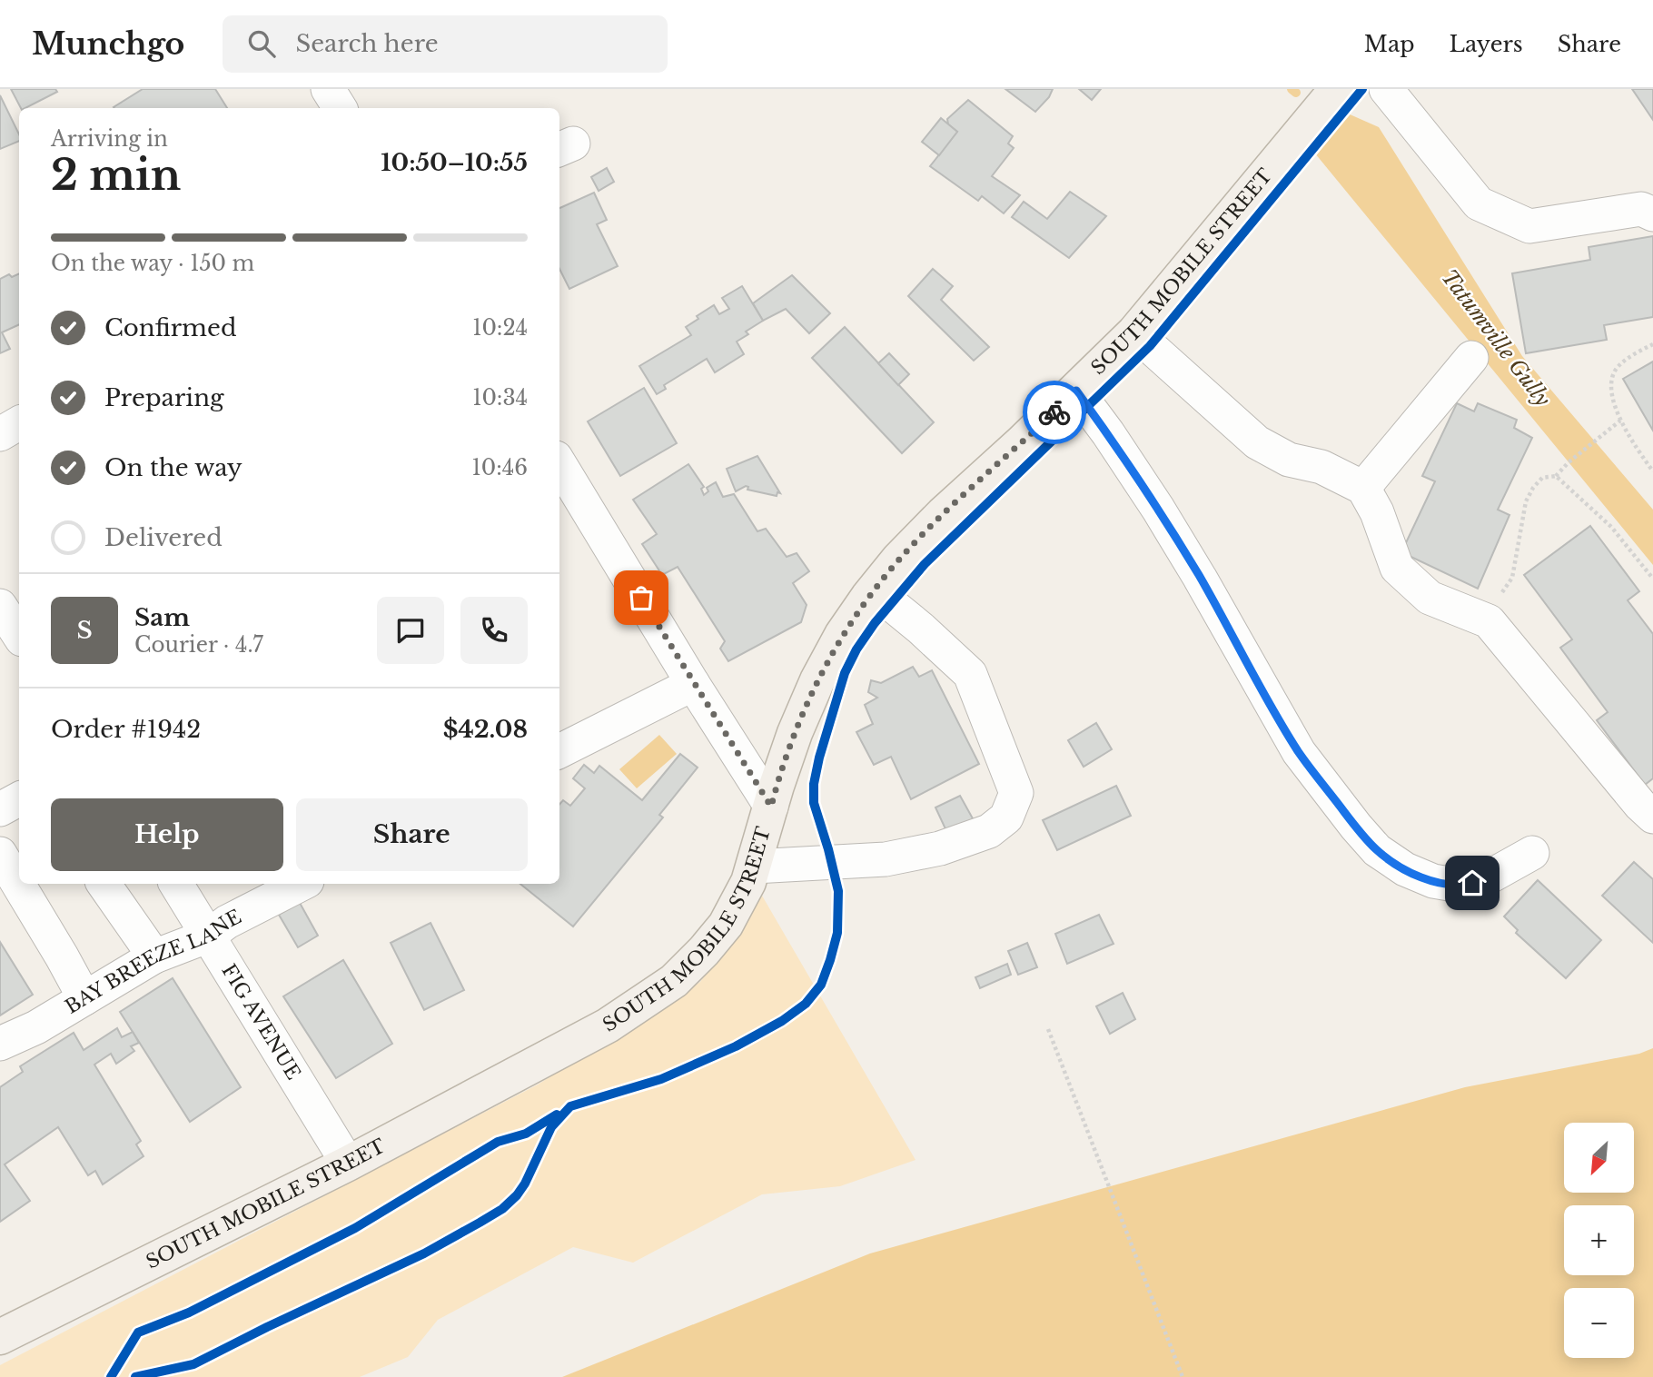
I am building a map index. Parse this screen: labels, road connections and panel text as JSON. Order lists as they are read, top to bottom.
{
  "streets": {
    "main road": ["SOUTH MOBILE STREET"],
    "street": ["BAY BREEZE LANE", "FIG AVENUE"]
  },
  "crossings": [
    ["SOUTH MOBILE STREET", "FIG AVENUE"],
    ["BAY BREEZE LANE", "FIG AVENUE"]
  ],
  "water": ["Tatumville Gully"],
  "north": "bottom left",
  "page": {
    "header": "Munchgo",
    "search": "Search here",
    "nav": ["Map", "Layers", "Share"],
    "heading": ["2 min", "Arriving in", "10:50–10:55"],
    "panel": [
      "Sam",
      "Courier · 4.7",
      "Order #1942",
      "$42.08"
    ],
    "bar": "On the way · 150 m",
    "list": [
      ["Confirmed", "10:24"],
      ["Preparing", "10:34"],
      ["On the way", "10:46"],
      "Delivered"
    ],
    "round": "S",
    "buttons": ["Help", "Share"],
    "map_buttons": ["+", "−"]
  }
}
